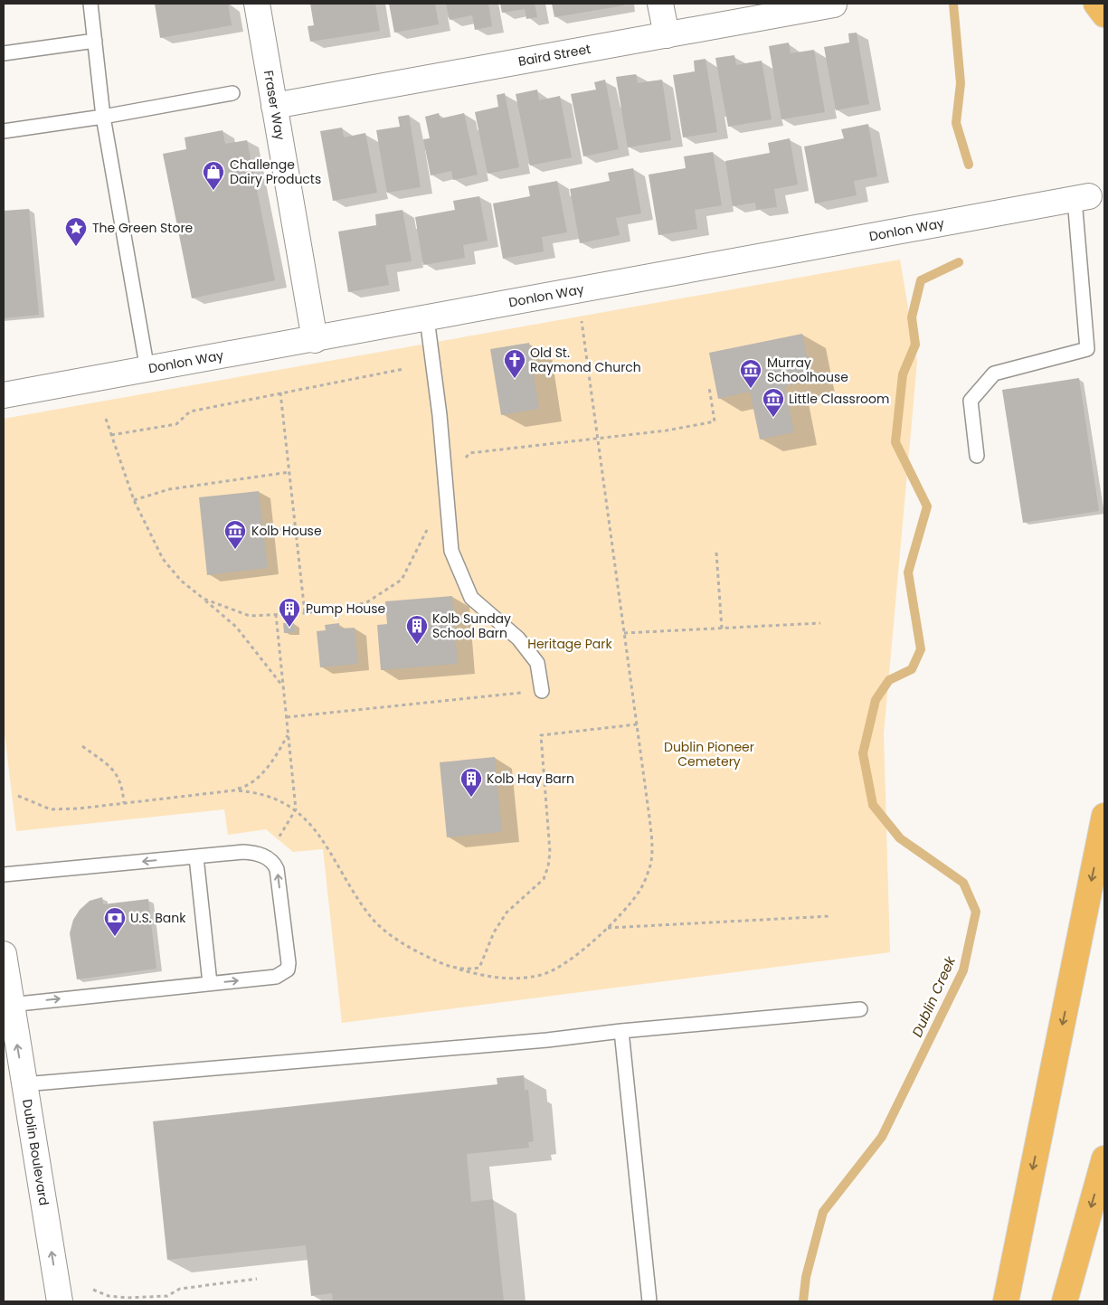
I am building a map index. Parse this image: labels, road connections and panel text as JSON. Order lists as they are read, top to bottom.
{
  "streets": {
    "street": [
      "Baird Street",
      "Fraser Way",
      "Donlon Way",
      "Dublin Boulevard"
    ]
  },
  "crossings": [
    ["Baird Street", "Fraser Way"],
    ["Fraser Way", "Donlon Way"]
  ],
  "one_way": ["Dublin Boulevard"],
  "water": ["Dublin Creek"],
  "parks": ["Heritage Park", "Dublin Pioneer Cemetery"],
  "places": {
    "shop": ["Challenge Dairy Products"],
    "place": ["The Green Store"],
    "church": ["Old St. Raymond Church"],
    "museum": ["Murray Schoolhouse", "Little Classroom", "Kolb House"],
    "building": ["Pump House", "Kolb Sunday School Barn", "Kolb Hay Barn"],
    "bank": ["U.S. Bank"]
  }
}
